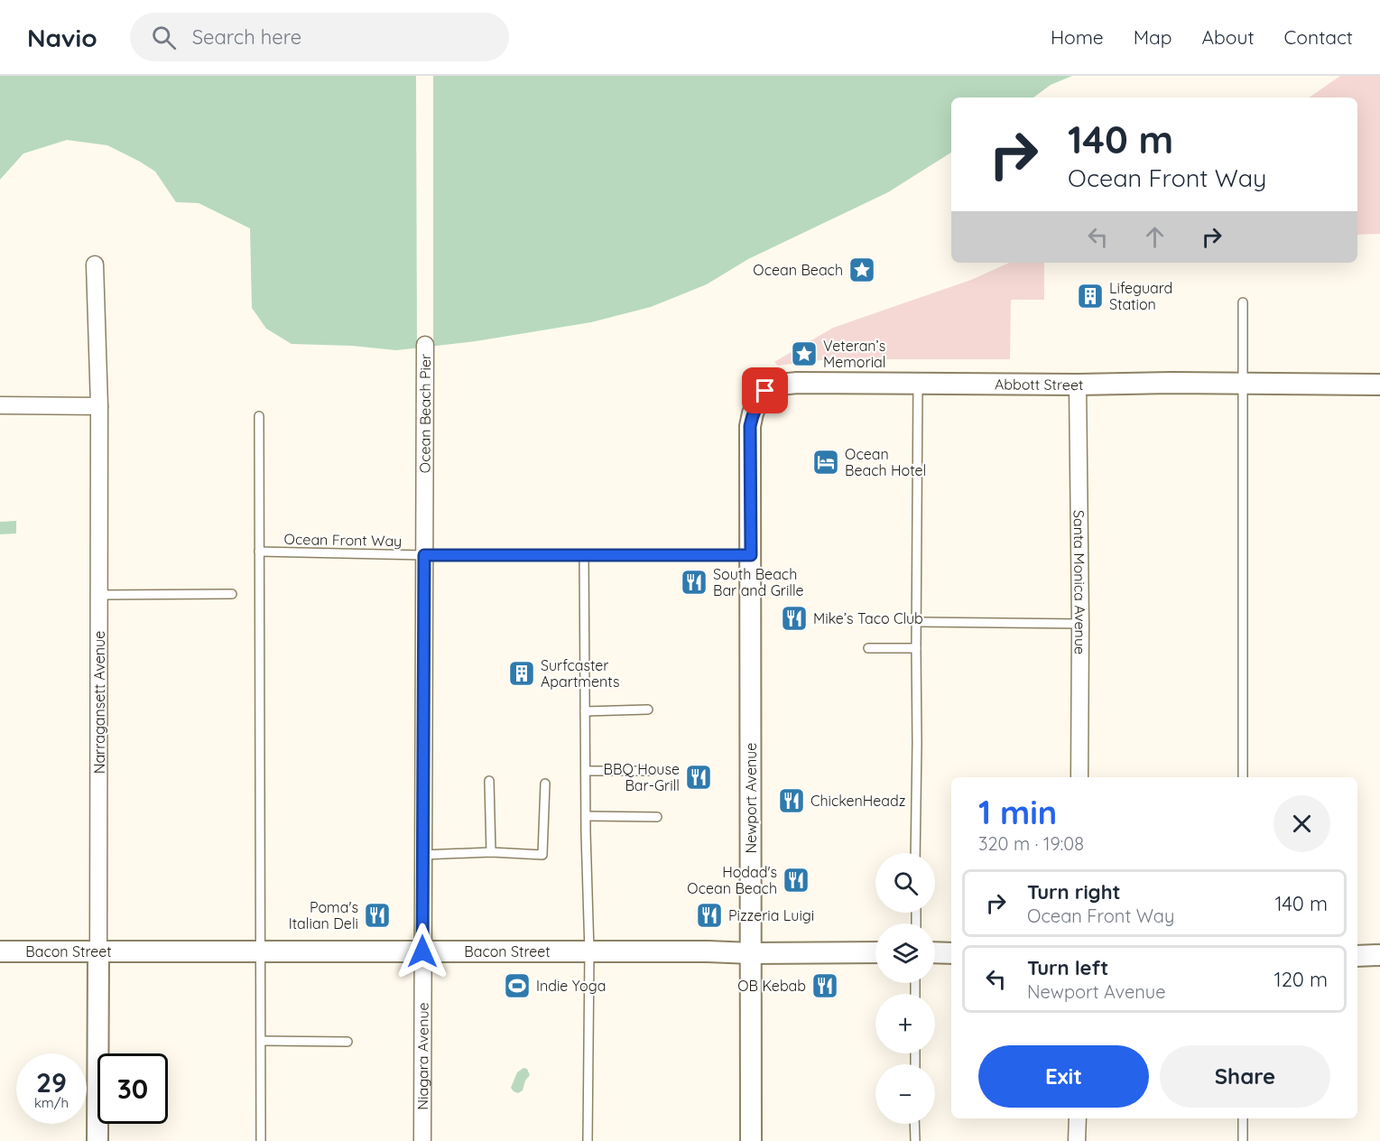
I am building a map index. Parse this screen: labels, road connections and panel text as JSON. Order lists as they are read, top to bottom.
{
  "streets": {
    "street": [
      "Abbott Street",
      "Ocean Beach Pier",
      "Santa Monica Avenue",
      "Narragansett Avenue",
      "Newport Avenue",
      "Bacon Street",
      "Niagara Avenue"
    ],
    "lane": ["Ocean Front Way"]
  },
  "crossings": [
    ["Abbott Street", "Santa Monica Avenue"],
    ["Abbott Street", "Newport Avenue"],
    ["Ocean Beach Pier", "Niagara Avenue"],
    ["Ocean Front Way", "Newport Avenue"],
    ["Ocean Front Way", "Niagara Avenue"],
    ["Narragansett Avenue", "Bacon Street"],
    ["Newport Avenue", "Bacon Street"],
    ["Bacon Street", "Niagara Avenue"]
  ],
  "places": {
    "place": ["Ocean Beach", "Veteran’s Memorial"],
    "building": ["Lifeguard Station", "Surfcaster Apartments"],
    "hotel": ["Ocean Beach Hotel"],
    "restaurant": [
      "South Beach Bar and Grille",
      "Mike’s Taco Club",
      "BBQ House Bar-Grill",
      "ChickenHeadz",
      "Hodad's Ocean Beach",
      "Poma's Italian Deli",
      "Pizzeria Luigi",
      "OB Kebab"
    ],
    "sports": ["Indie Yoga"]
  },
  "page": {
    "header": "Navio",
    "search": "Search here",
    "nav": [
      "Home",
      "Map",
      "About",
      "Contact"
    ],
    "turn": ["140 m", "Ocean Front Way"],
    "heading": ["1 min", "320 m · 19:08"],
    "map_buttons": ["+", "−"],
    "list": [
      {
        "name": "Turn right",
        "note": "Ocean Front Way",
        "value": "140 m"
      },
      {
        "name": "Turn left",
        "note": "Newport Avenue",
        "value": "120 m"
      }
    ],
    "buttons": ["Exit", "Share"],
    "speed": "29 km/h",
    "limit": "30"
  }
}
